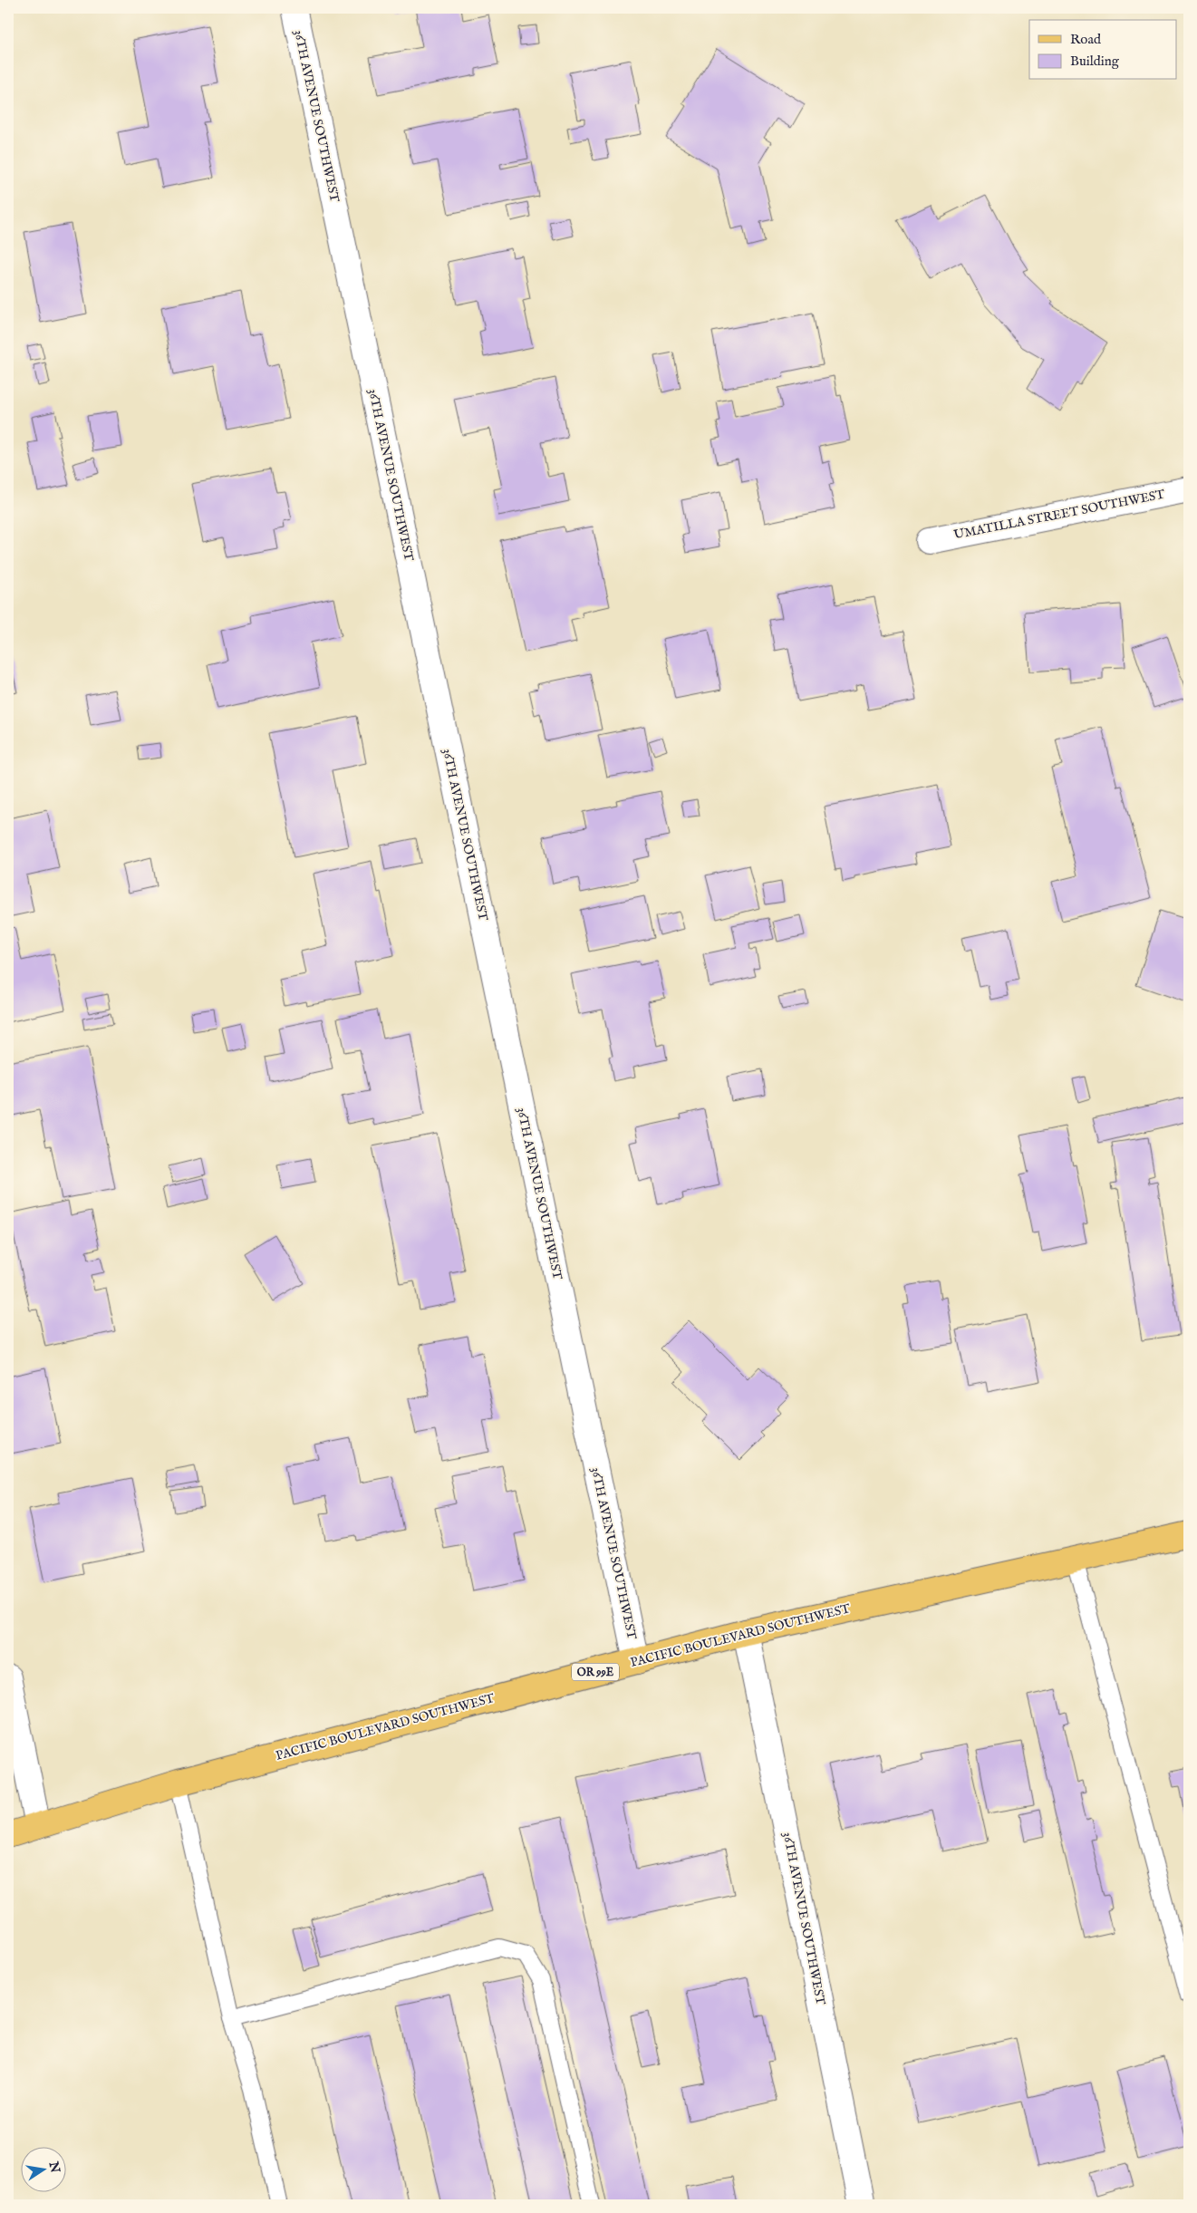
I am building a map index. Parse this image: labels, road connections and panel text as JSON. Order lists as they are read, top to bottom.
{
  "streets": {
    "main road": ["PACIFIC BOULEVARD SOUTHWEST", "OR 99E"],
    "street": ["36TH AVENUE SOUTHWEST", "UMATILLA STREET SOUTHWEST"]
  },
  "crossings": [
    ["36TH AVENUE SOUTHWEST", "PACIFIC BOULEVARD SOUTHWEST"]
  ],
  "legend": ["Road", "Building"],
  "north": "right"
}
